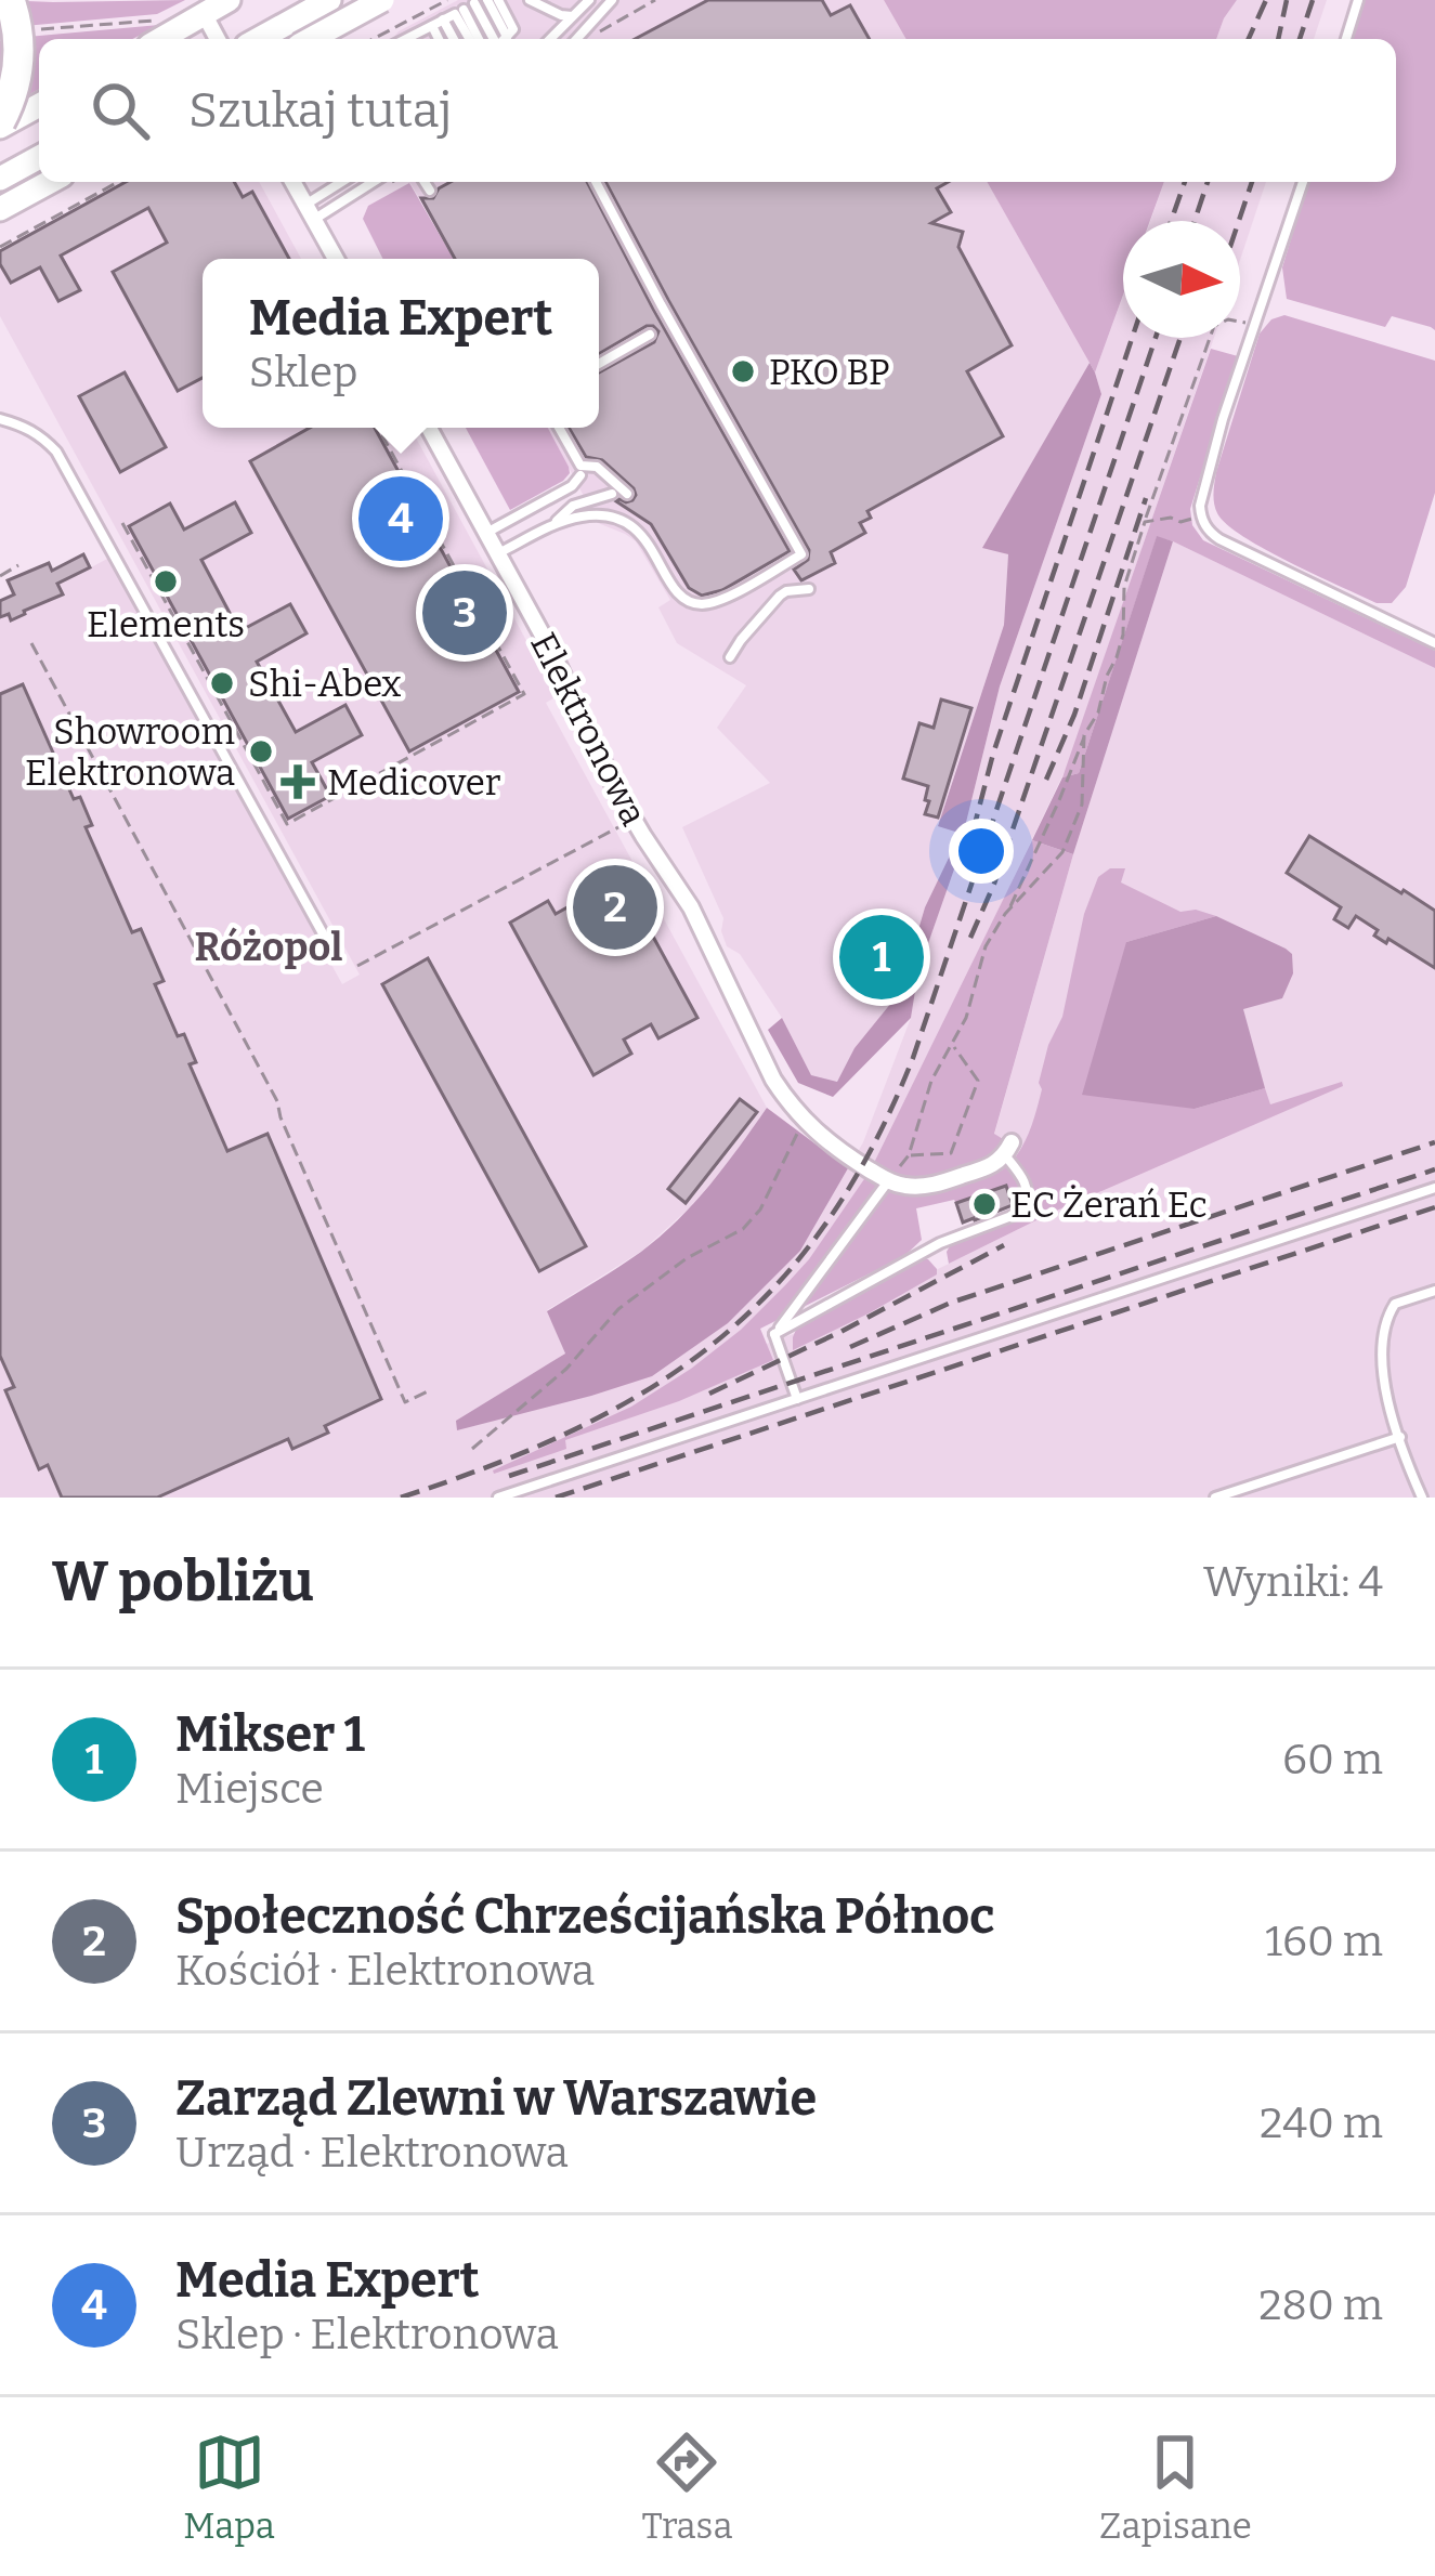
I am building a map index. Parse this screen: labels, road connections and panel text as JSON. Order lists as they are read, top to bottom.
{
  "streets": {
    "street": ["Elektronowa"]
  },
  "districts": ["Różopol"],
  "places": {
    "other": [
      "PKO BP",
      "Elements",
      "Shi-Abex",
      "Showroom Elektronowa",
      "EC Żerań Ec"
    ],
    "health": ["Medicover"]
  },
  "north": "right",
  "page": {
    "search": "Szukaj tutaj",
    "popup": ["Media Expert", "Sklep"],
    "pins": [
      "4",
      "3",
      "2",
      "1"
    ],
    "heading": ["W pobliżu", "Wyniki: 4"],
    "list": [
      {
        "mark": "1",
        "name": "Mikser 1",
        "note": "Miejsce",
        "value": "60 m"
      },
      {
        "mark": "2",
        "name": "Społeczność Chrześcijańska Północ",
        "note": "Kościół · Elektronowa",
        "value": "160 m"
      },
      {
        "mark": "3",
        "name": "Zarząd Zlewni w Warszawie",
        "note": "Urząd · Elektronowa",
        "value": "240 m"
      },
      {
        "mark": "4",
        "name": "Media Expert",
        "note": "Sklep · Elektronowa",
        "value": "280 m"
      }
    ],
    "nav": ["Mapa", "Trasa", "Zapisane"]
  }
}
